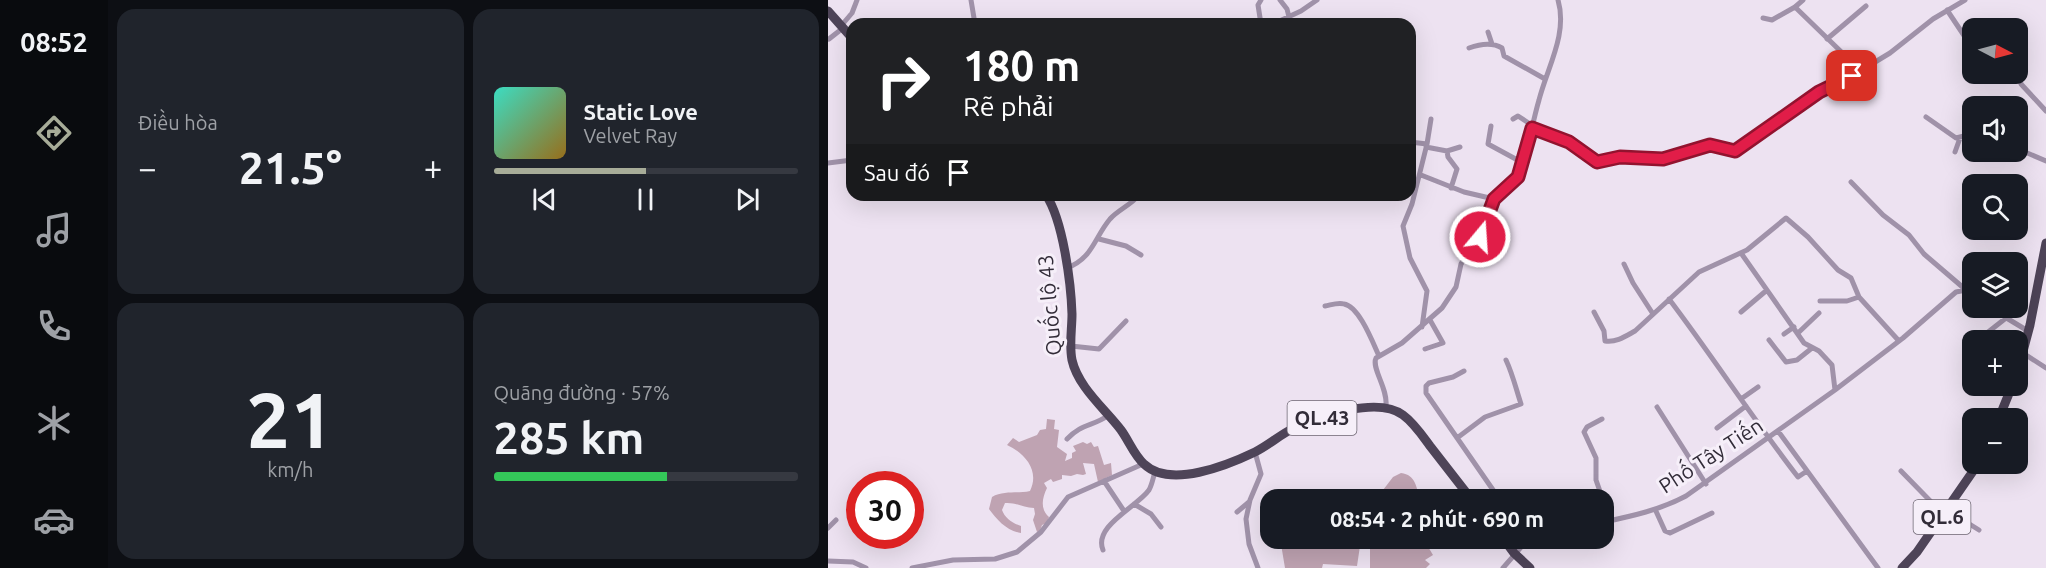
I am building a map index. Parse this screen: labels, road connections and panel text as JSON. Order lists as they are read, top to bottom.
{
  "streets": {
    "highway": ["Quốc lộ 43", "QL.43", "QL.6"],
    "street": ["Phố Tây Tiến"]
  },
  "crossings": [
    ["Quốc lộ 43", "QL.43"]
  ],
  "north": "right",
  "page": {
    "tabs": "08:52",
    "tile": [
      "Điều hòa",
      ["21", "km/h"],
      ["Quãng đường · 57%", "285 km"]
    ],
    "map_buttons": ["+", "−"],
    "turn": ["180 m", "Rẽ phải"],
    "song": ["Static Love", "Velvet Ray"],
    "heat": ["−", "21.5°", "+"],
    "then": "Sau đó",
    "limit": "30",
    "trip": "08:54 · 2 phút · 690 m"
  }
}
